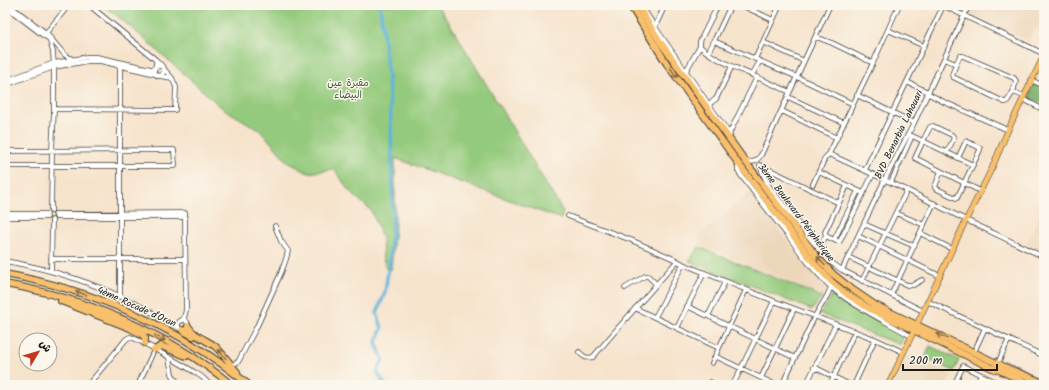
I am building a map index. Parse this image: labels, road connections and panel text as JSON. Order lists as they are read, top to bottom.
{
  "streets": {
    "highway": ["3ème Boulevard Périphérique", "4ème Rocade d'Oran"],
    "street": ["BVD Benarbia Lahouari"]
  },
  "parks": ["مقبرة عين البيضاء"],
  "scale_bar": "200 m",
  "north": "top right"
}
